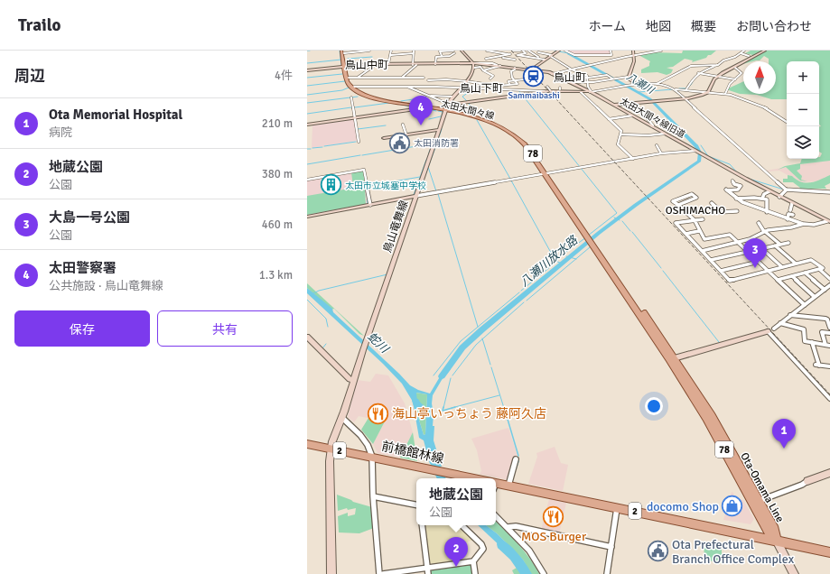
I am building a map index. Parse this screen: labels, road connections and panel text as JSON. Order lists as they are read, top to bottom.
{
  "streets": {
    "main road": [
      "太田大間々線",
      "78",
      "2",
      "前橋館林線",
      "Ota-Omama Line"
    ],
    "street": ["太田大間々線旧道", "鳥山竜舞線"]
  },
  "crossings": [
    ["太田大間々線", "太田大間々線旧道"],
    ["太田大間々線", "鳥山竜舞線"],
    ["太田大間々線", "Ota-Omama Line"],
    ["鳥山竜舞線", "2"],
    ["2", "前橋館林線"],
    ["2", "Ota-Omama Line"]
  ],
  "districts": [
    "鳥山中町",
    "鳥山町",
    "鳥山下町",
    "OSHIMACHO"
  ],
  "water": ["八瀬川", "八瀬川放水路", "蛇川"],
  "places": {
    "station": ["Sammaibashi"],
    "public building": ["太田消防署", "Ota Prefectural Branch Office Complex"],
    "building": ["太田市立城塞中学校"],
    "restaurant": ["海山亭いっちょう 藤阿久店", "MOS Burger"],
    "shop": ["docomo Shop"]
  },
  "north": "top",
  "page": {
    "header": "Trailo",
    "nav": [
      "ホーム",
      "地図",
      "概要",
      "お問い合わせ"
    ],
    "heading": ["周辺", "4件"],
    "map_buttons": ["+", "−"],
    "pins": [
      "4",
      "3",
      "1",
      "2"
    ],
    "list": [
      {
        "mark": "1",
        "name": "Ota Memorial Hospital",
        "note": "病院",
        "value": "210 m"
      },
      {
        "mark": "2",
        "name": "地蔵公園",
        "note": "公園",
        "value": "380 m"
      },
      {
        "mark": "3",
        "name": "大島一号公園",
        "note": "公園",
        "value": "460 m"
      },
      {
        "mark": "4",
        "name": "太田警察署",
        "note": "公共施設 · 鳥山竜舞線",
        "value": "1.3 km"
      }
    ],
    "buttons": ["保存", "共有"],
    "popup": ["地蔵公園", "公園"]
  }
}
